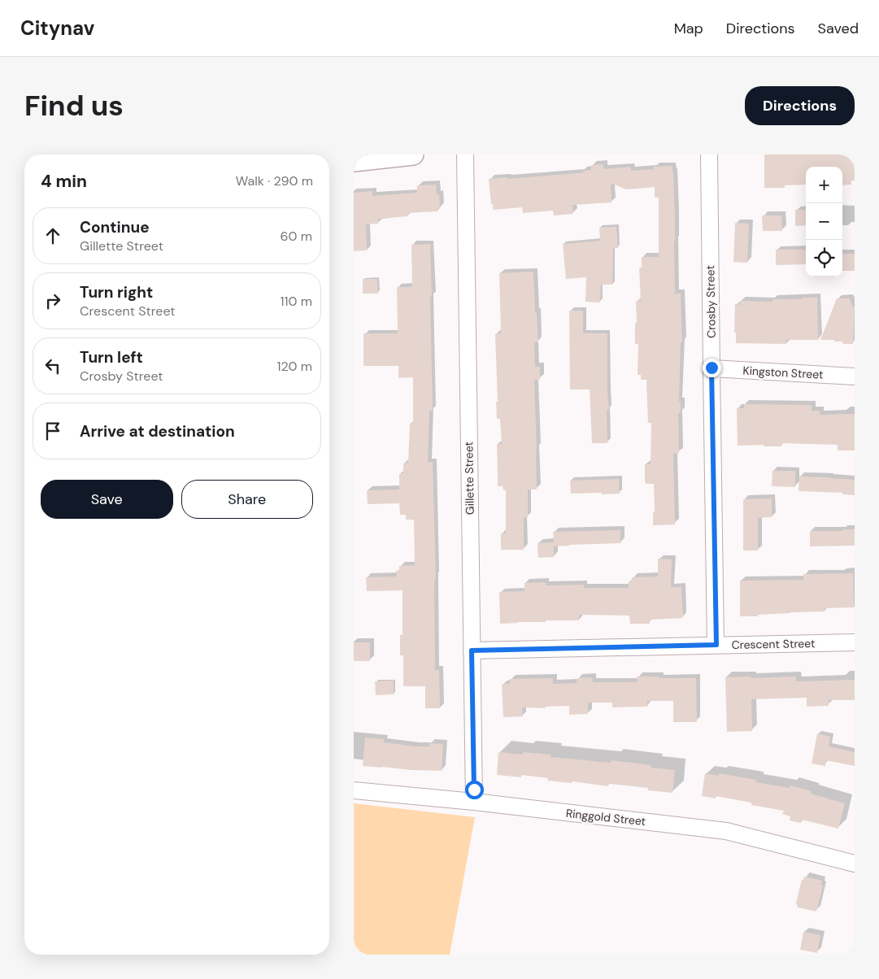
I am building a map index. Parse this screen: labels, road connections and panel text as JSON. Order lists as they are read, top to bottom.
{
  "streets": {
    "street": [
      "Crosby Street",
      "Kingston Street",
      "Gillette Street",
      "Crescent Street",
      "Ringgold Street"
    ]
  },
  "crossings": [
    ["Crosby Street", "Kingston Street"],
    ["Crosby Street", "Crescent Street"],
    ["Gillette Street", "Crescent Street"],
    ["Gillette Street", "Ringgold Street"]
  ],
  "page": {
    "header": "Citynav",
    "nav": ["Map", "Directions", "Saved"],
    "buttons": [
      "Directions",
      ["Save", "Share"]
    ],
    "title": "Find us",
    "heading": ["4 min", "Walk · 290 m"],
    "map_buttons": ["+", "−"],
    "list": [
      ["Continue", "Gillette Street", "60 m"],
      ["Turn right", "Crescent Street", "110 m"],
      ["Turn left", "Crosby Street", "120 m"],
      "Arrive at destination"
    ]
  }
}
